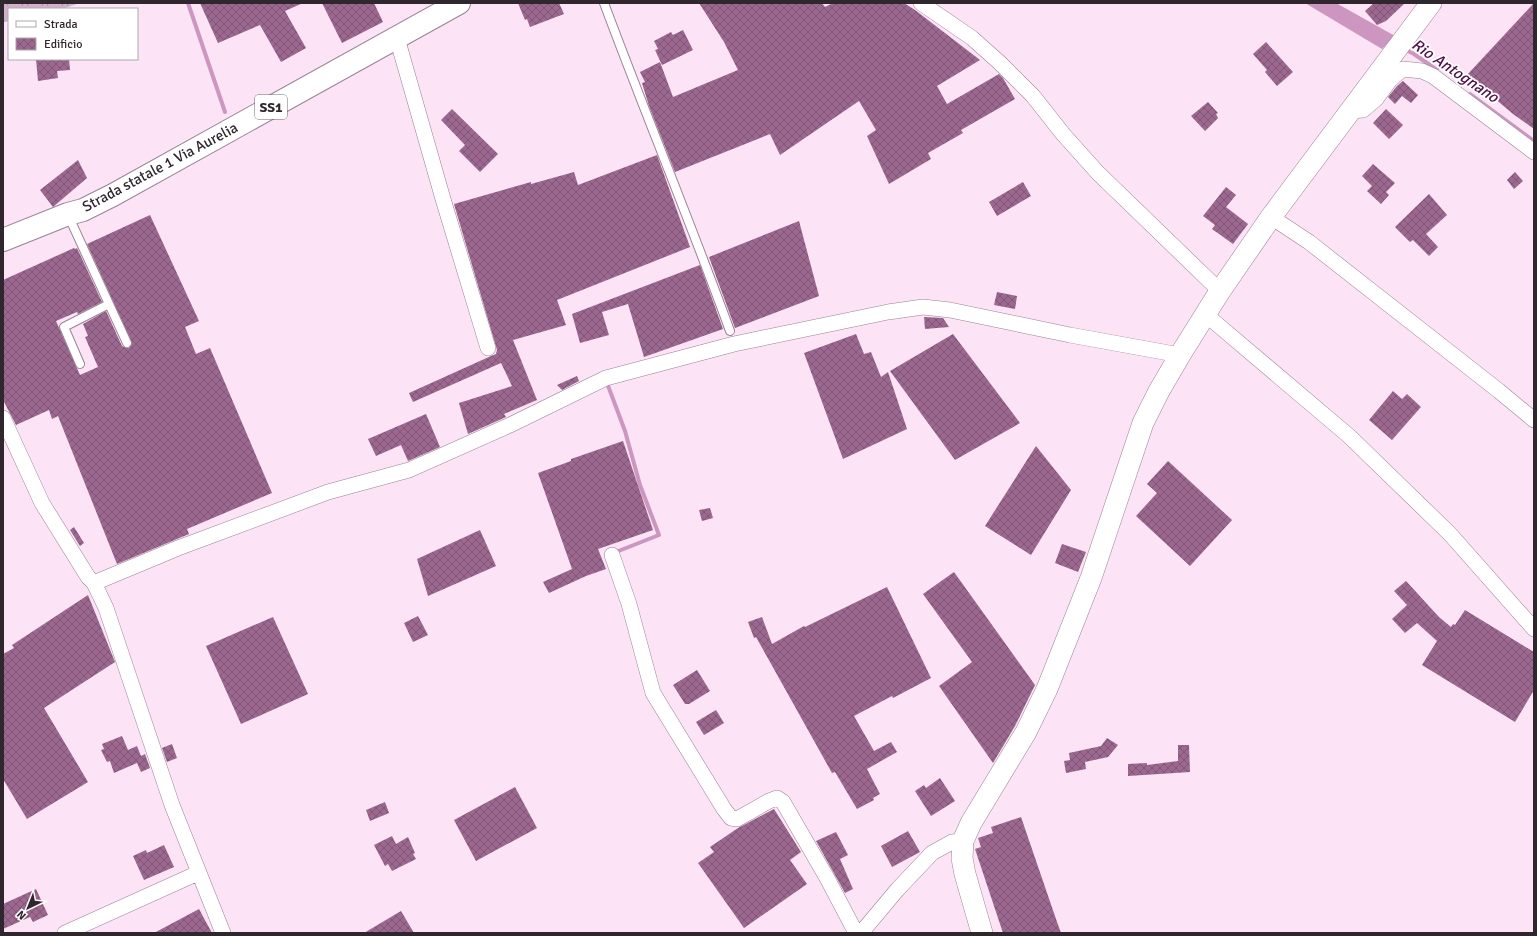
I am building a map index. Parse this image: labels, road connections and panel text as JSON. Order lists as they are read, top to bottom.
{
  "streets": {
    "main road": ["SS1", "Strada statale 1 Via Aurelia"]
  },
  "water": ["Rio Antognano"],
  "legend": ["Strada", "Edificio"],
  "north": "bottom left"
}
